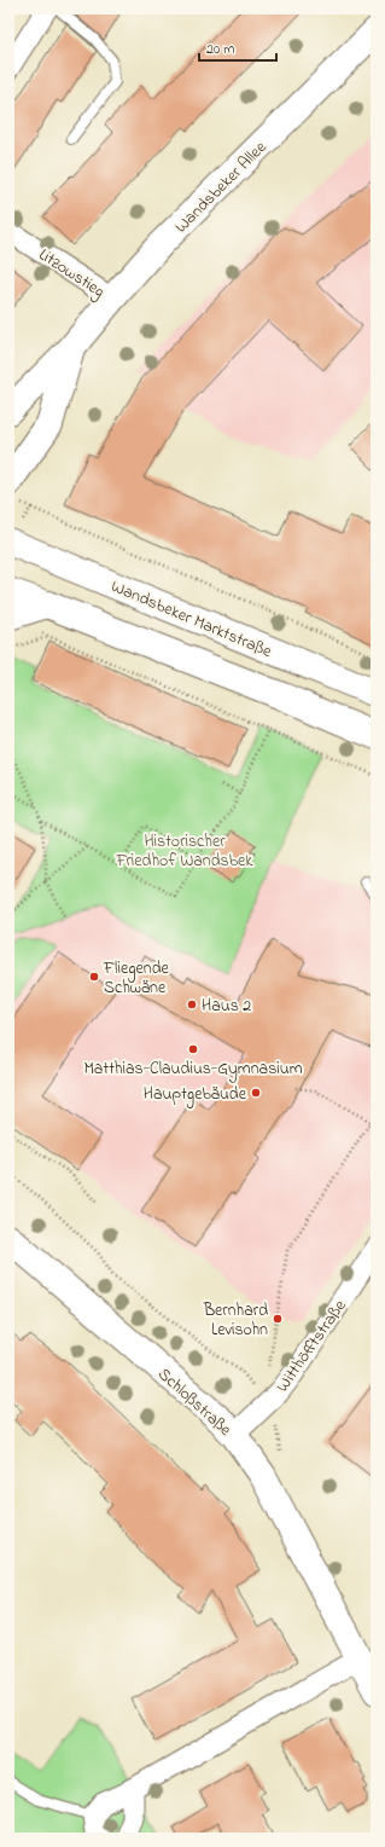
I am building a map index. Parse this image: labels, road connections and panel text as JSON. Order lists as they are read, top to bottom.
{
  "streets": {
    "main road": ["Wandsbeker Allee", "Wandsbeker Marktstraße", "Schloßstraße"],
    "street": ["Litzowstieg", "Witthöfftstraße"]
  },
  "crossings": [
    ["Wandsbeker Allee", "Litzowstieg"],
    ["Witthöfftstraße", "Schloßstraße"]
  ],
  "parks": ["Historischer Friedhof Wandsbek"],
  "places": [
    "Fliegende Schwäne",
    "Haus 2",
    "Matthias-Claudius-Gymnasium",
    "Hauptgebäude",
    "Bernhard Levisohn"
  ],
  "scale_bar": "20 m"
}
